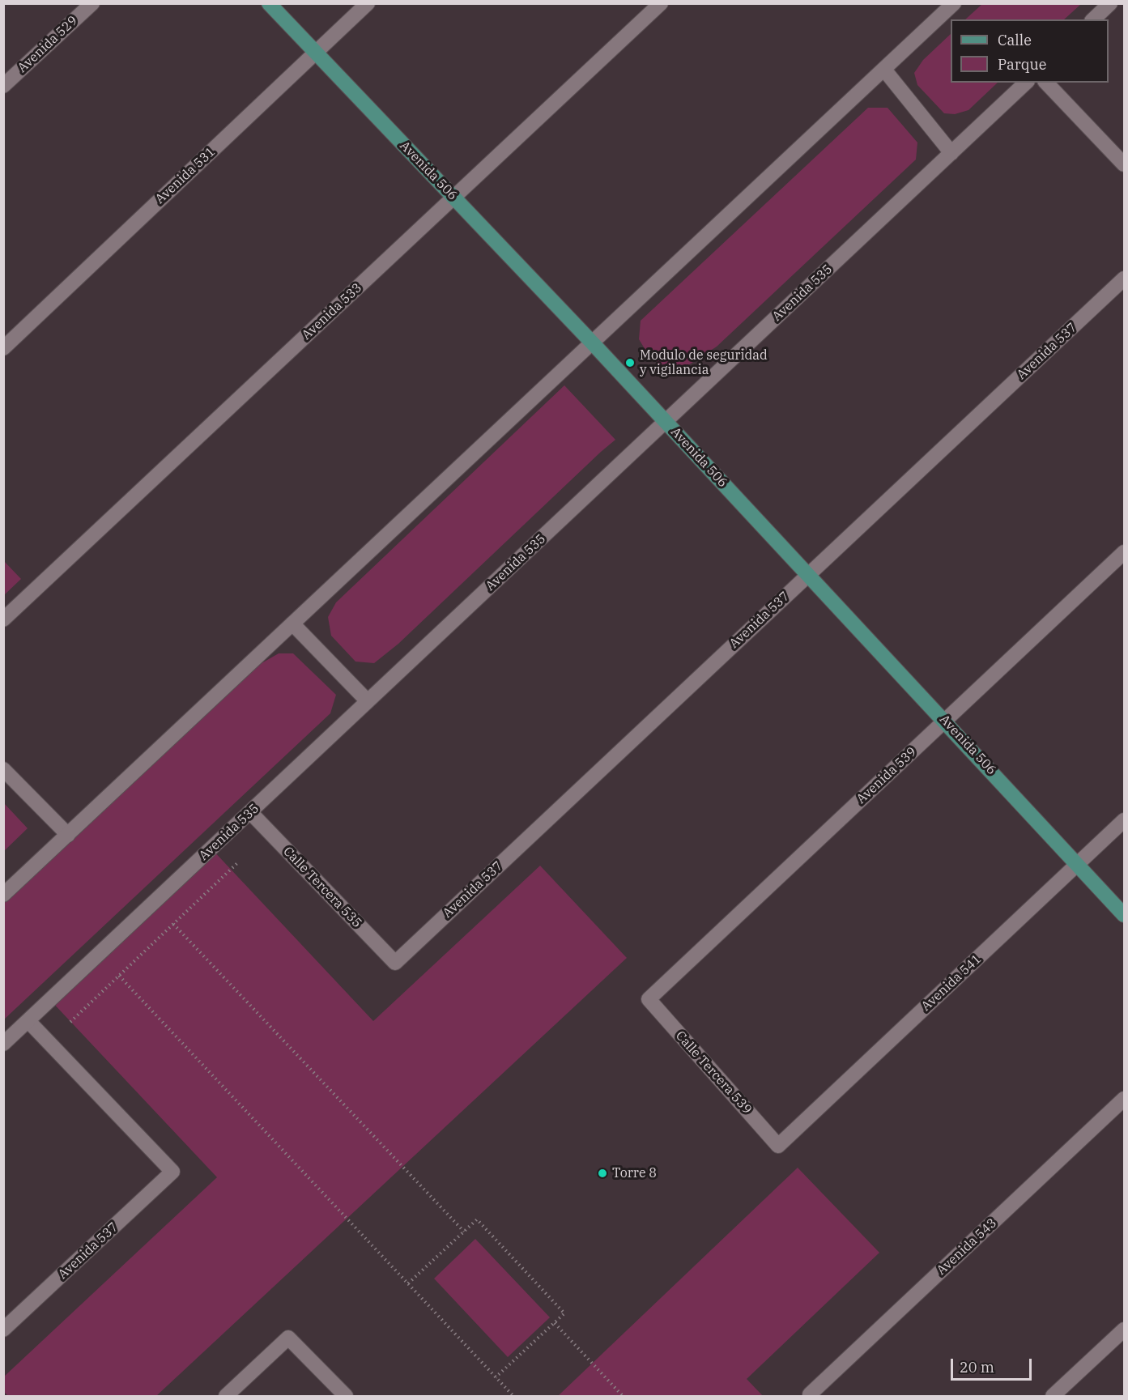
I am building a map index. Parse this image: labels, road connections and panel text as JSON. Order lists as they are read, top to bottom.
{
  "streets": {
    "main road": ["Avenida 506"],
    "street": [
      "Avenida 529",
      "Avenida 531",
      "Avenida 535",
      "Avenida 533",
      "Avenida 537",
      "Avenida 539",
      "Calle Tercera 535",
      "Avenida 541",
      "Calle Tercera 539",
      "Avenida 543"
    ]
  },
  "crossings": [
    ["Avenida 506", "Avenida 531"],
    ["Avenida 506", "Avenida 535"],
    ["Avenida 506", "Avenida 533"],
    ["Avenida 506", "Avenida 537"],
    ["Avenida 506", "Avenida 539"],
    ["Avenida 506", "Avenida 541"],
    ["Avenida 535", "Avenida 537"],
    ["Avenida 535", "Calle Tercera 535"],
    ["Avenida 537", "Calle Tercera 535"],
    ["Avenida 539", "Calle Tercera 539"],
    ["Avenida 541", "Calle Tercera 539"]
  ],
  "places": ["Modulo de seguridad y vigilancia", "Torre 8"],
  "legend": ["Calle", "Parque"],
  "scale_bar": "20 m"
}
